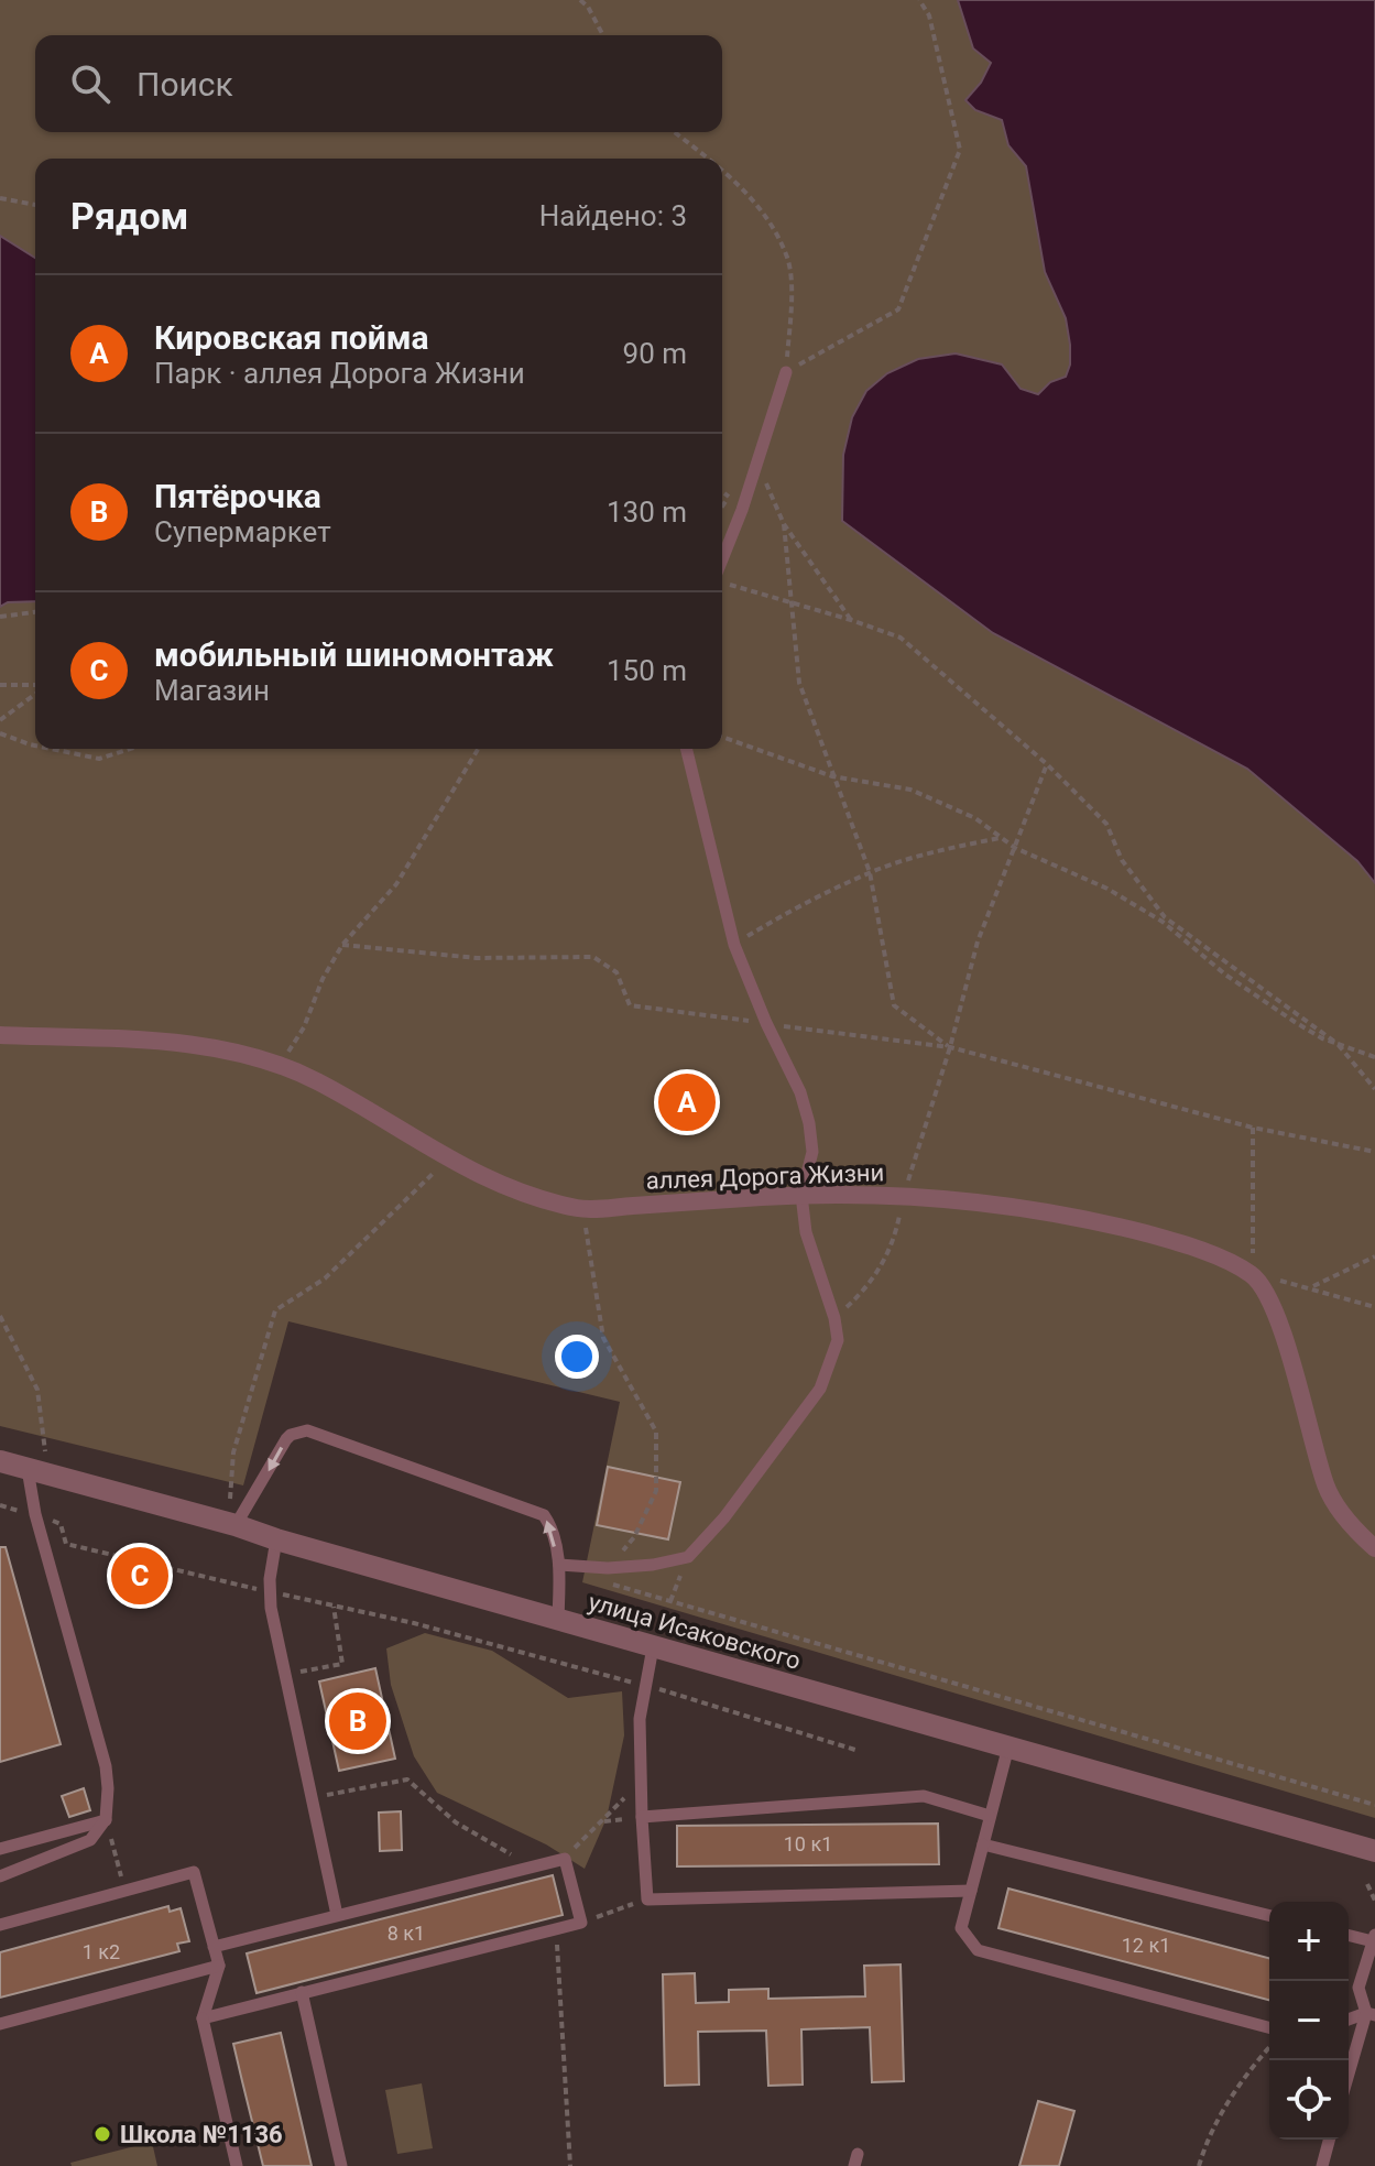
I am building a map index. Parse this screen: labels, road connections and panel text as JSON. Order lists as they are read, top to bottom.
{
  "streets": {
    "street": ["аллея Дорога Жизни", "улица Исаковского"]
  },
  "places": ["Школа №1136"],
  "house_numbers": [
    "10 к1",
    "8 к1",
    "12 к1",
    "1 к2"
  ],
  "page": {
    "search": "Поиск",
    "heading": ["Рядом", "Найдено: 3"],
    "list": [
      {
        "mark": "A",
        "name": "Кировская пойма",
        "note": "Парк · аллея Дорога Жизни",
        "value": "90 m"
      },
      {
        "mark": "B",
        "name": "Пятёрочка",
        "note": "Супермаркет",
        "value": "130 m"
      },
      {
        "mark": "C",
        "name": "мобильный шиномонтаж",
        "note": "Магазин",
        "value": "150 m"
      }
    ],
    "pins": ["A", "C", "B"],
    "map_buttons": ["+", "−"]
  }
}
